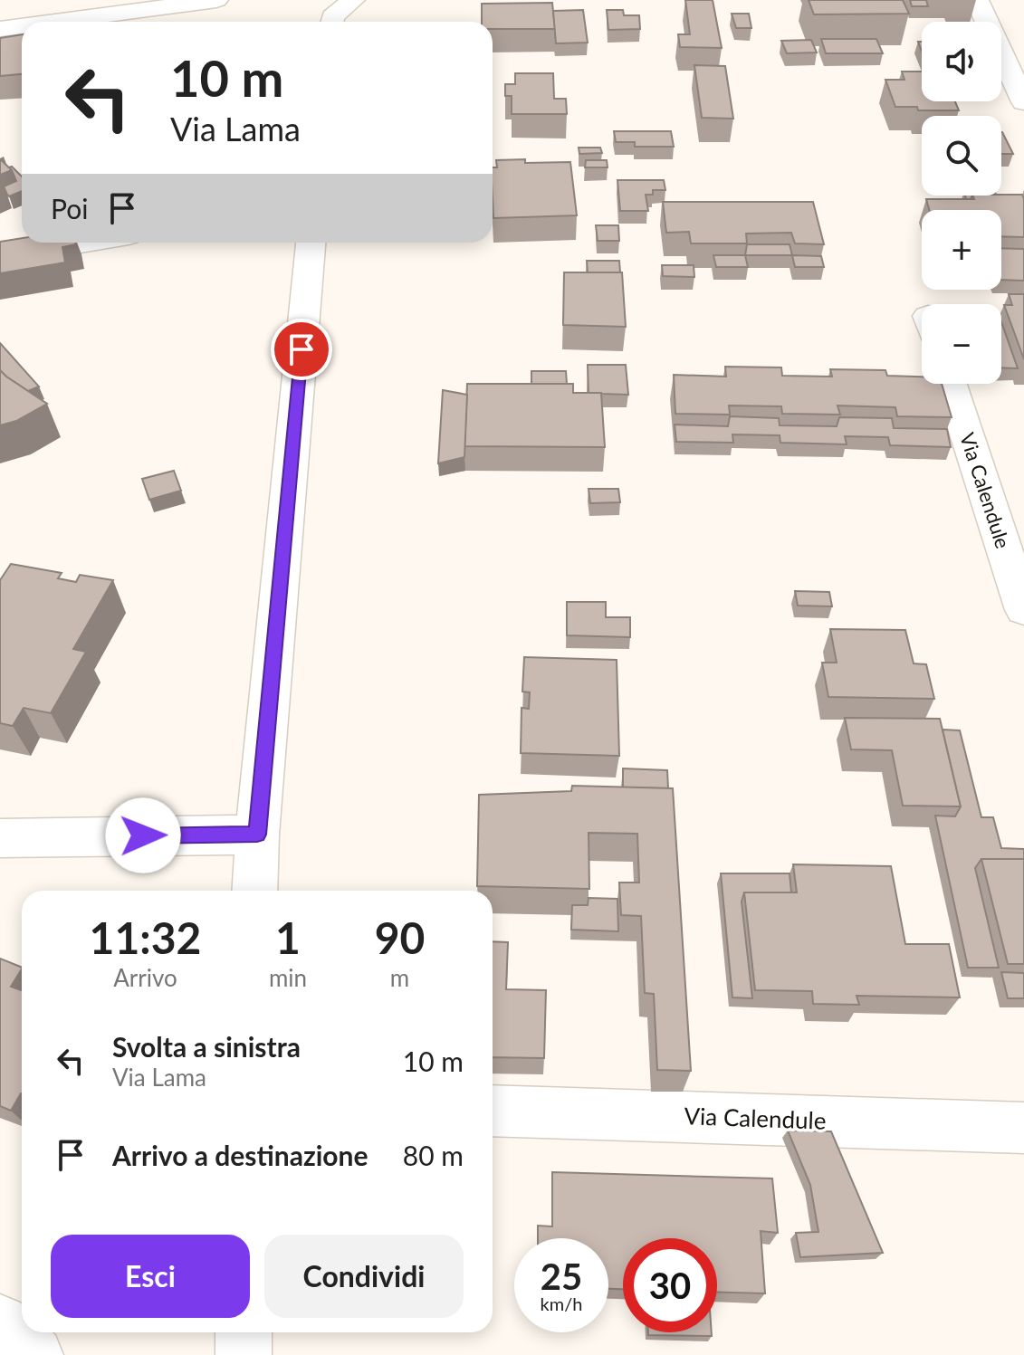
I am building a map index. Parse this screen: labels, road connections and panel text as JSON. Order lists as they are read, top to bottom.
{
  "streets": {
    "street": ["Via Calendule"]
  },
  "page": {
    "map_buttons": ["+", "−"],
    "turn": ["10 m", "Via Lama"],
    "then": "Poi",
    "eta": [
      "11:32",
      "Arrivo",
      "1",
      "min",
      "90",
      "m"
    ],
    "list": [
      {
        "name": "Svolta a sinistra",
        "note": "Via Lama",
        "value": "10 m"
      },
      {
        "name": "Arrivo a destinazione",
        "value": "80 m"
      }
    ],
    "buttons": ["Esci", "Condividi"],
    "speed": "25 km/h",
    "limit": "30"
  }
}
